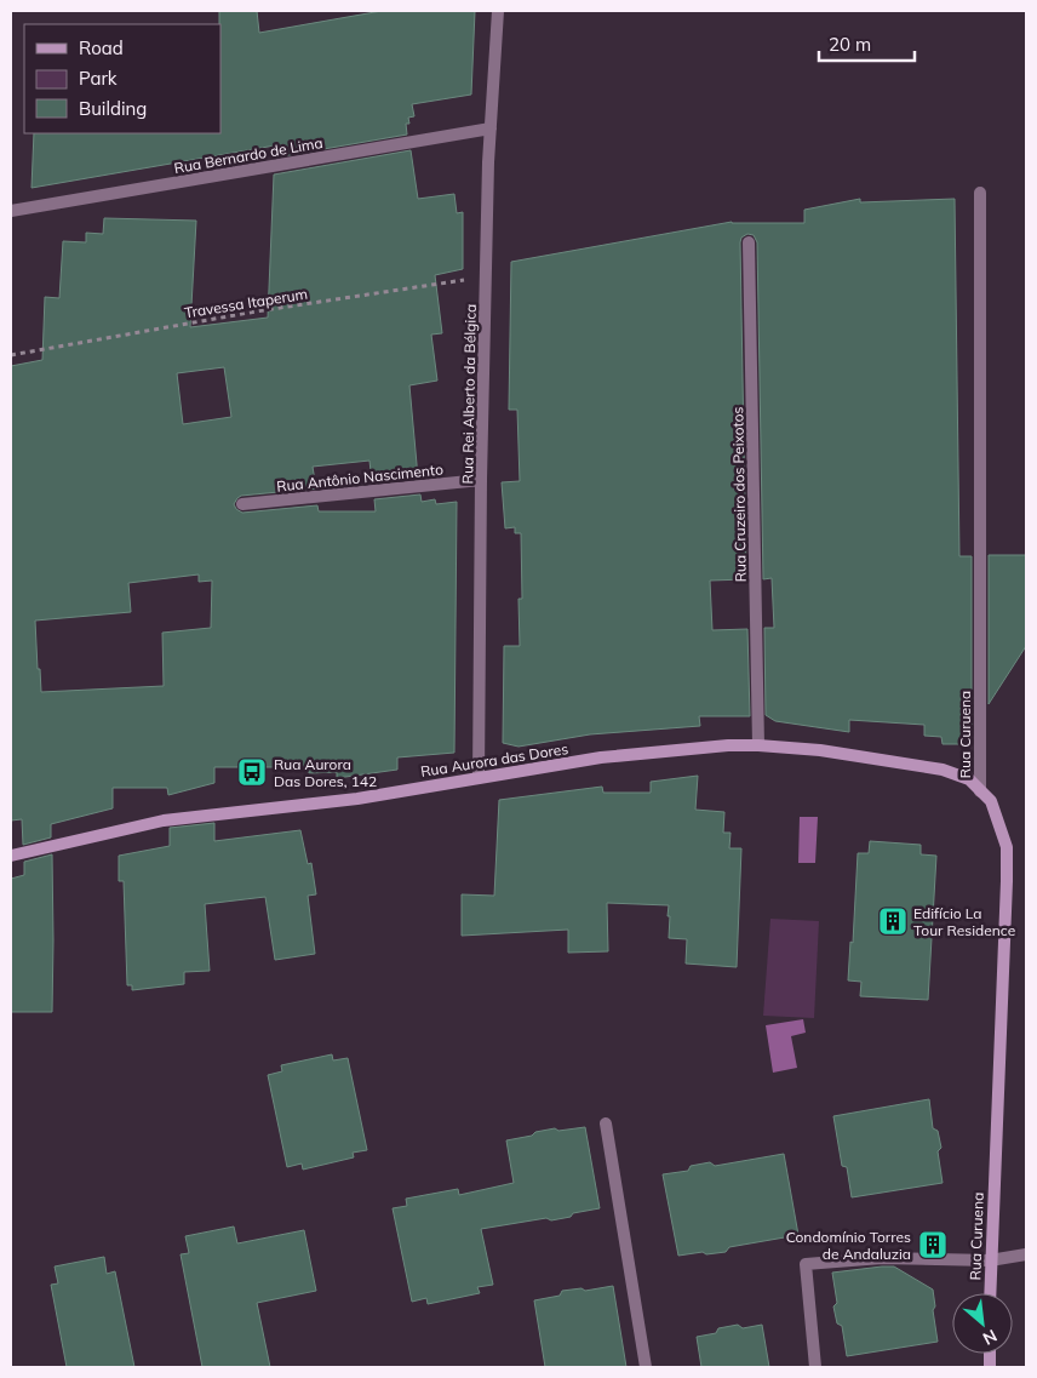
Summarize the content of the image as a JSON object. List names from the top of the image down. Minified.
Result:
{"streets":{"main road":["Rua Curuena","Rua Aurora das Dores"],"street":["Rua Bernardo de Lima","Rua Rei Alberto da Bélgica","Rua Antônio Nascimento","Rua Cruzeiro dos Peixotos"],"path":["Travessa Itaperum"]},"crossings":[["Rua Bernardo de Lima","Rua Rei Alberto da Bélgica"],["Travessa Itaperum","Rua Rei Alberto da Bélgica"],["Rua Rei Alberto da Bélgica","Rua Antônio Nascimento"],["Rua Rei Alberto da Bélgica","Rua Aurora das Dores"],["Rua Cruzeiro dos Peixotos","Rua Aurora das Dores"],["Rua Curuena","Rua Aurora das Dores"]],"places":{"bus stop":["Rua Aurora Das Dores, 142"],"building":["Edifício La Tour Residence","Condomínio Torres de Andaluzia"]},"legend":["Road","Park","Building"],"scale_bar":"20 m","north":"bottom right"}
